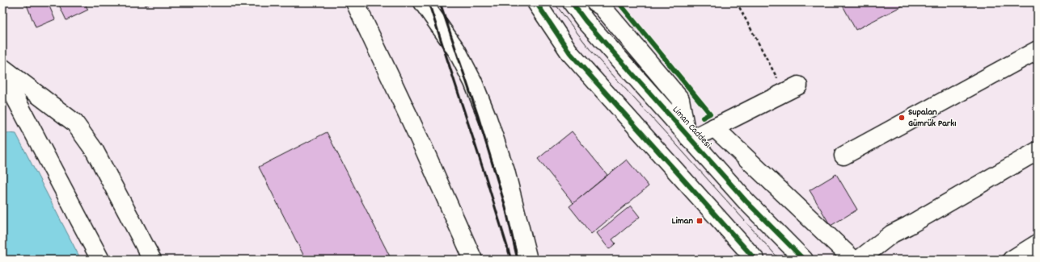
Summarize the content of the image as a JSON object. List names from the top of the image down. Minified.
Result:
{"streets":{"main road":["Liman Caddesi"]},"places":{"other":["Supalan Gümrük Parkı"],"transit":["Liman"]}}
